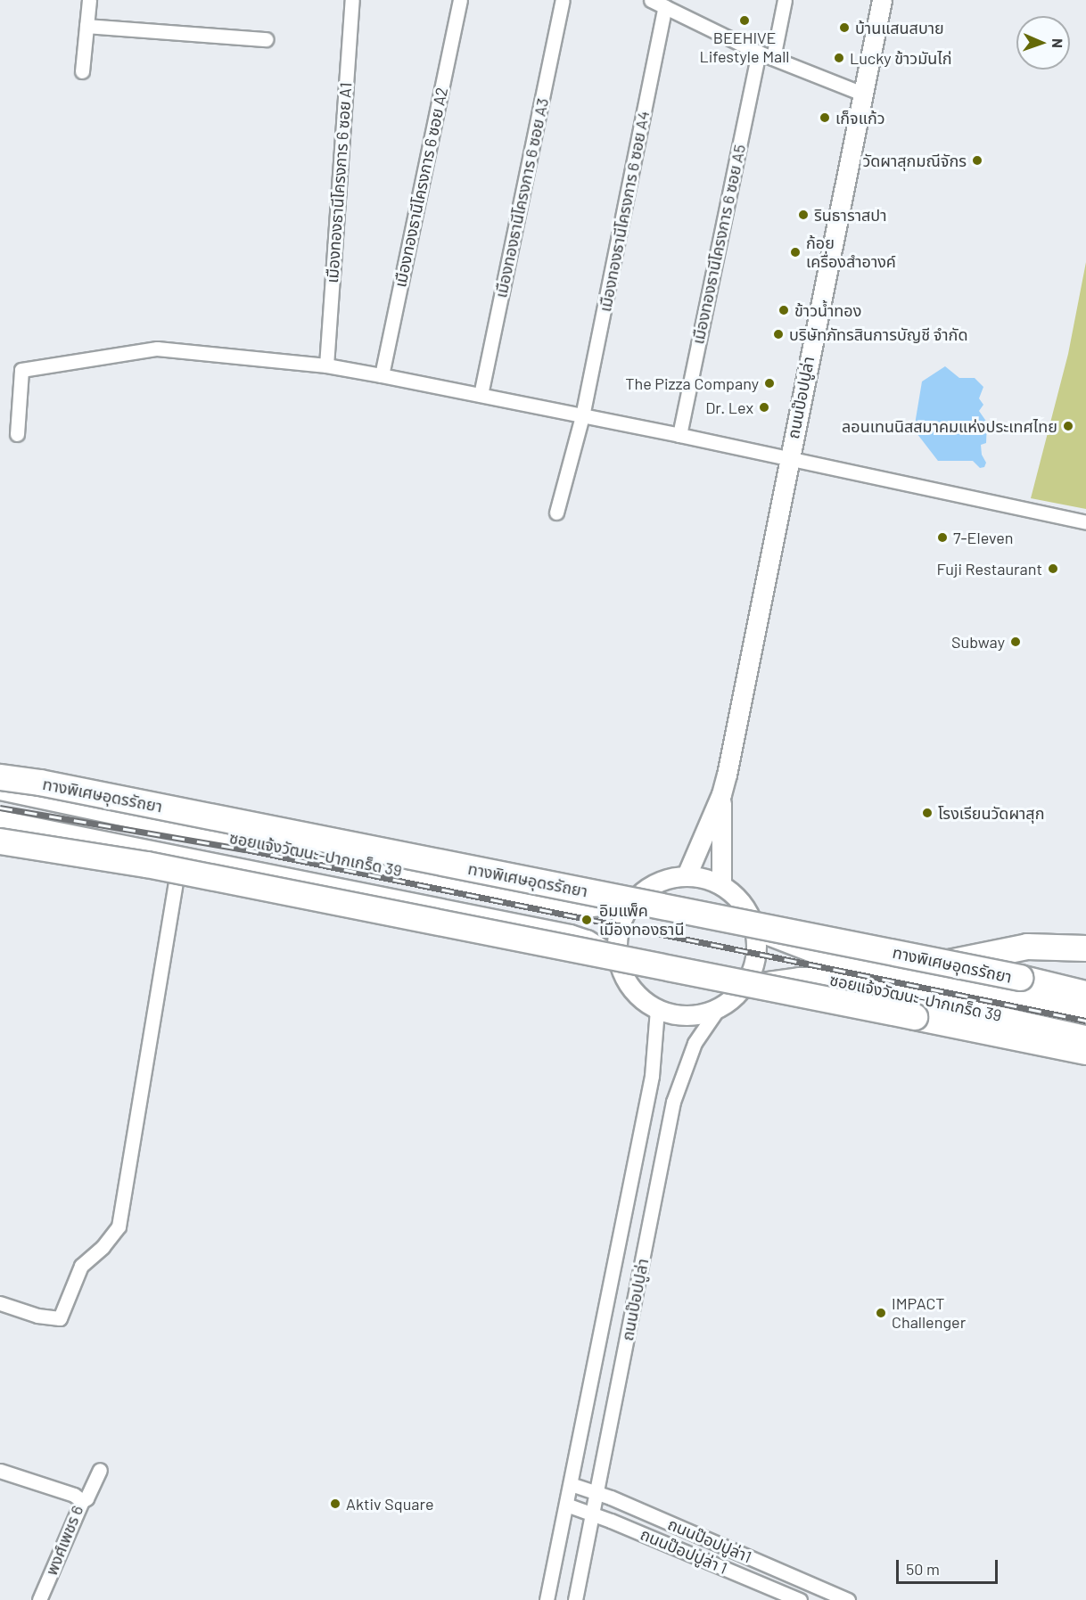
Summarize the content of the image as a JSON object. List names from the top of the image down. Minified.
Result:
{"streets":{"highway":["ทางพิเศษอุดรรัถยา"],"main road":["ถนนป๊อปปูล่า","ซอยแจ้งวัฒนะ-ปากเกร็ด 39"],"street":["เมืองทองธานีโครงการ 6 ซอย A1","เมืองทองธานีโครงการ 6 ซอย A2","เมืองทองธานีโครงการ 6 ซอย A3","เมืองทองธานีโครงการ 6 ซอย A4","เมืองทองธานีโครงการ 6 ซอย A5","พงศ์เพชร 6","ถนนป๊อปปูล่า1","ถนนป๊อปปูล่า 1"]},"crossings":[["ถนนป๊อปปูล่า","ซอยแจ้งวัฒนะ-ปากเกร็ด 39"],["ถนนป๊อปปูล่า","ถนนป๊อปปูล่า1"],["ถนนป๊อปปูล่า","ถนนป๊อปปูล่า 1"]],"places":["BEEHIVE Lifestyle Mall","บ้านแสนสบาย","Lucky ข้าวมันไก่","เก็จแก้ว","วัดผาสุกมณีจักร","รินธาราสปา","ก้อย เครื่องสำอางค์","ข้าวน้ำทอง","บริษัทภัทรสินการบัญชี จำกัด","The Pizza Company","Dr. Lex","ลอนเทนนิสสมาคมแห่งประเทศไทย","7-Eleven","Fuji Restaurant","Subway","โรงเรียนวัดผาสุก","อิมแพ็ค เมืองทองธานี","IMPACT Challenger","Aktiv Square"],"scale_bar":"50 m","north":"right"}
